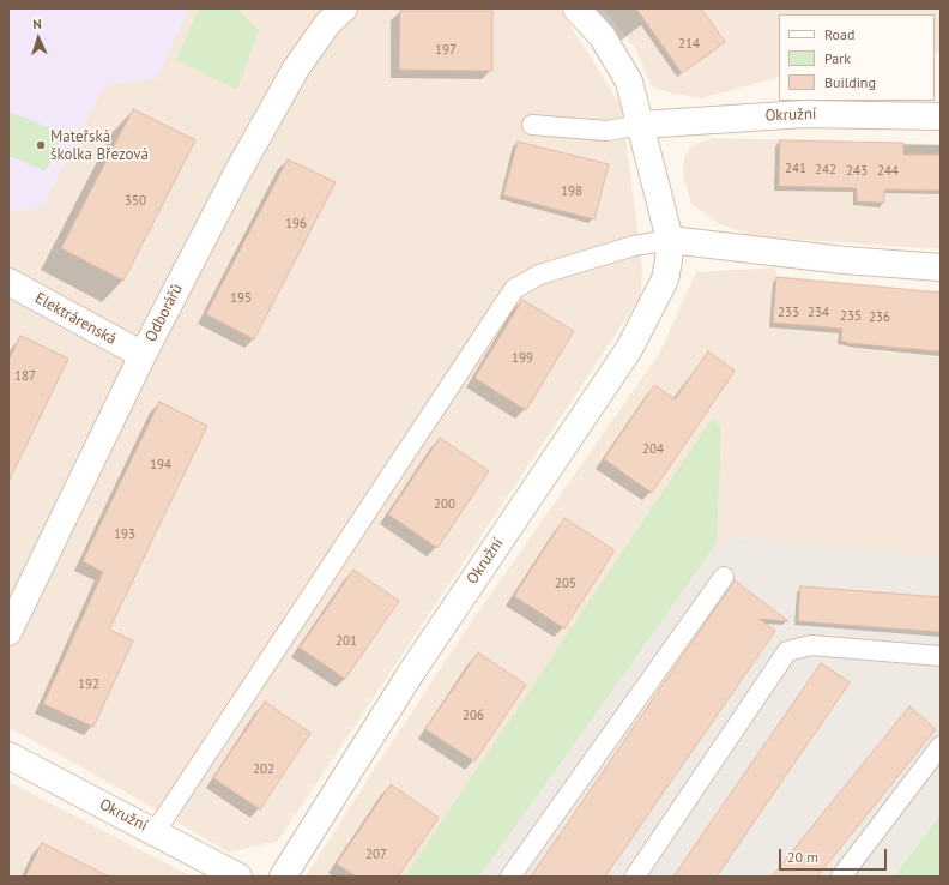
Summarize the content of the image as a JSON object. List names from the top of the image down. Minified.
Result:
{"streets":{"street":["Okružní","Odborářů","Elektrárenská"]},"crossings":[["Odborářů","Elektrárenská"]],"places":["Mateřská školka Březová"],"house_numbers":["214","197","241","242","243","244","198","350","196","195","233","234","235","236","199","187","204","194","200","193","205","201","192","206","202","207"],"legend":["Road","Park","Building"],"scale_bar":"20 m","north":"top"}
